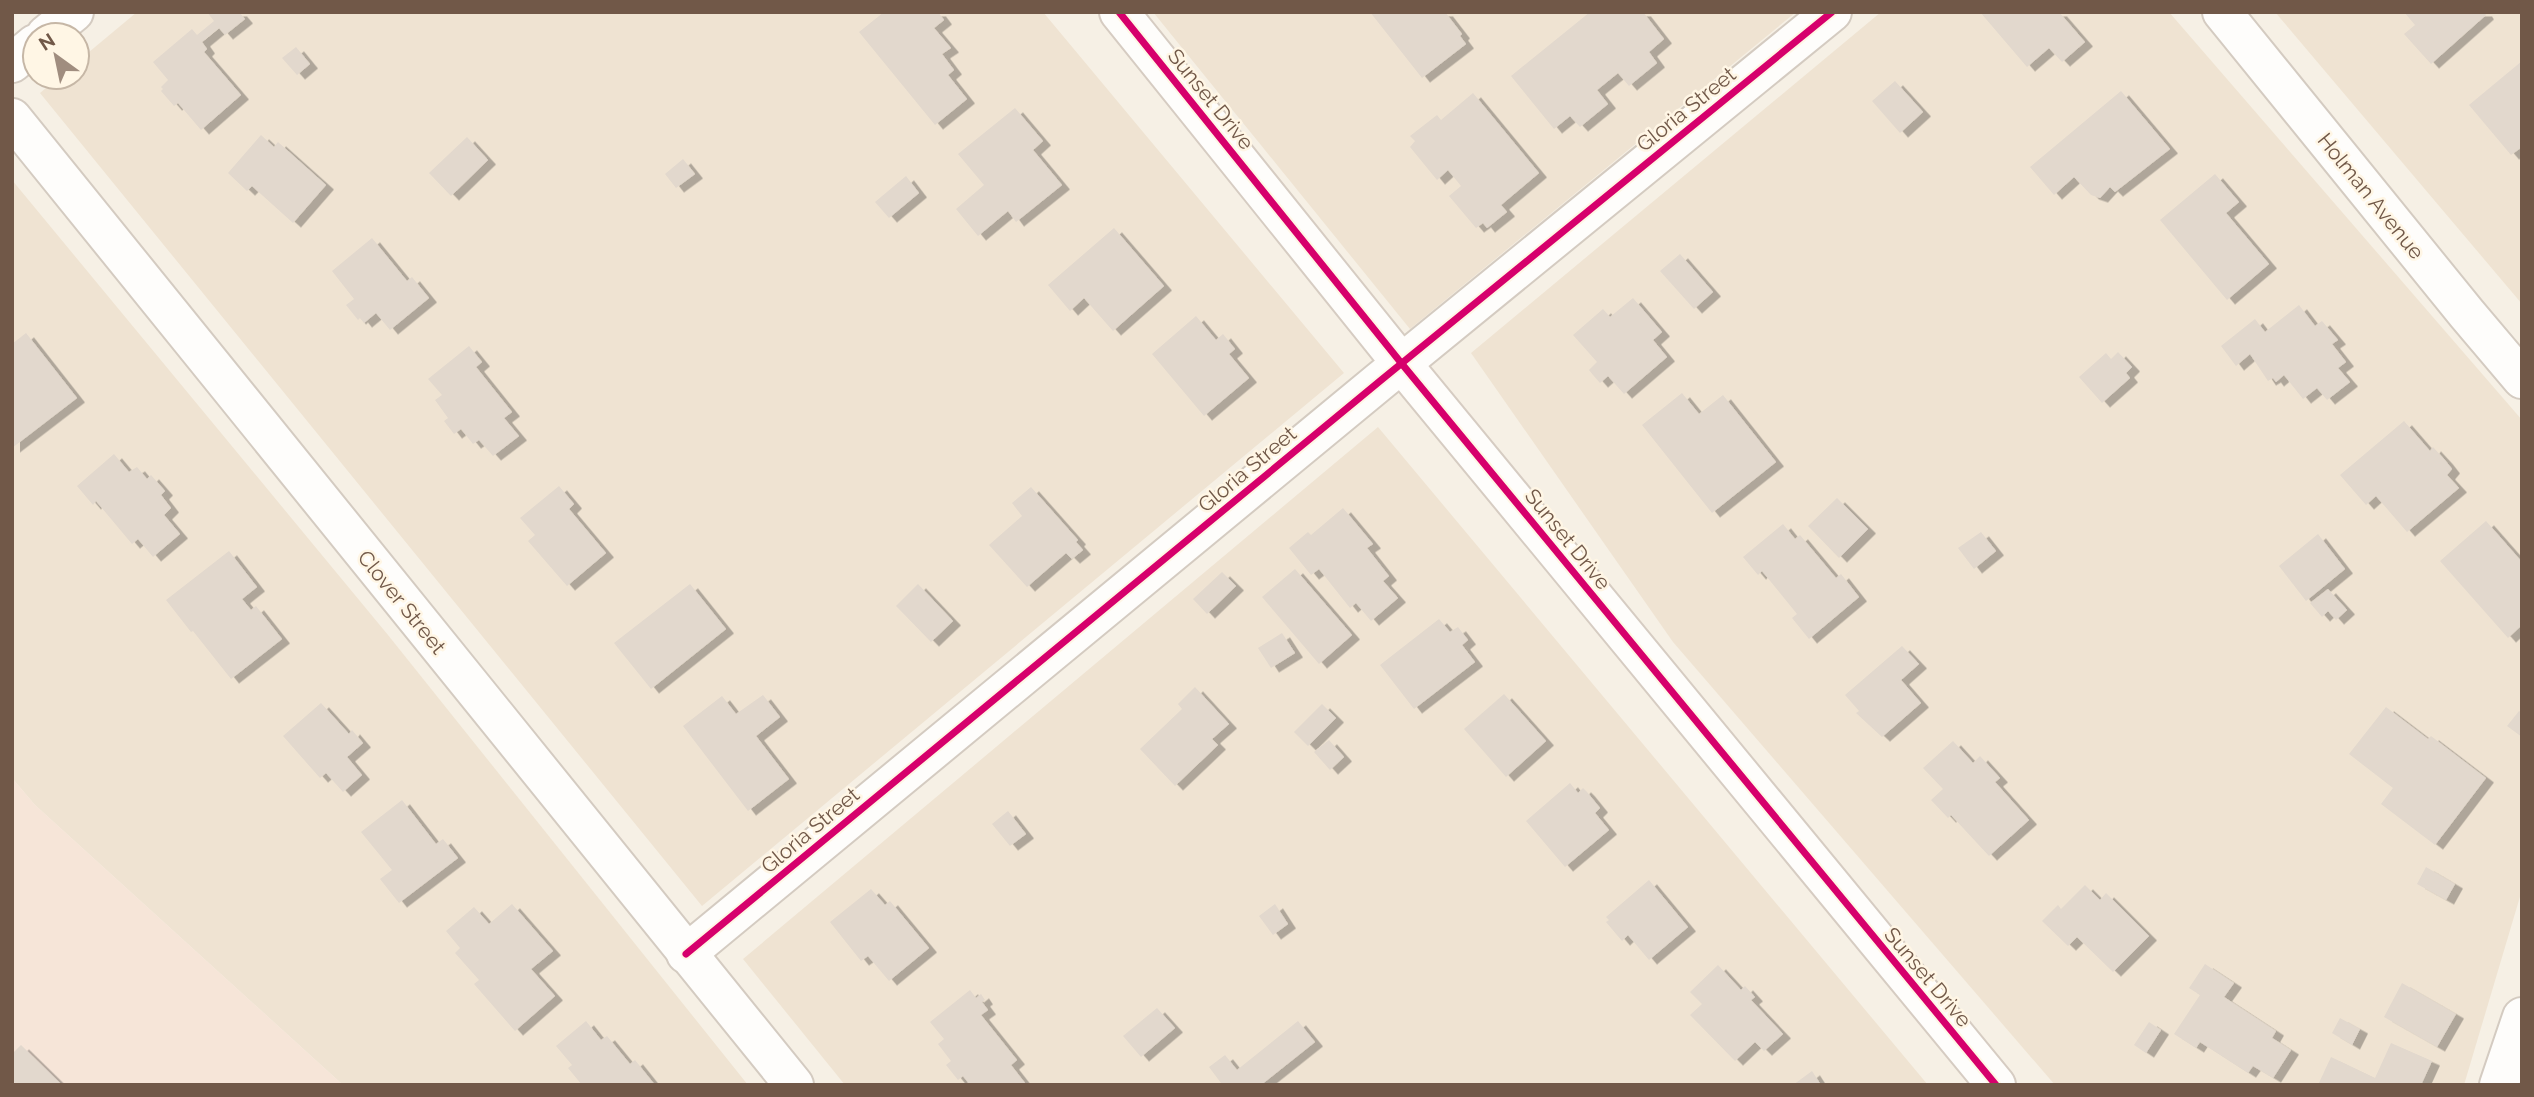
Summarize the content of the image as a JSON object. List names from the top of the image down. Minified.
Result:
{"streets":{"street":["Sunset Drive","Gloria Street","Holman Avenue","Clover Street"]},"crossings":[["Sunset Drive","Gloria Street"],["Gloria Street","Clover Street"]],"north":"top left"}
